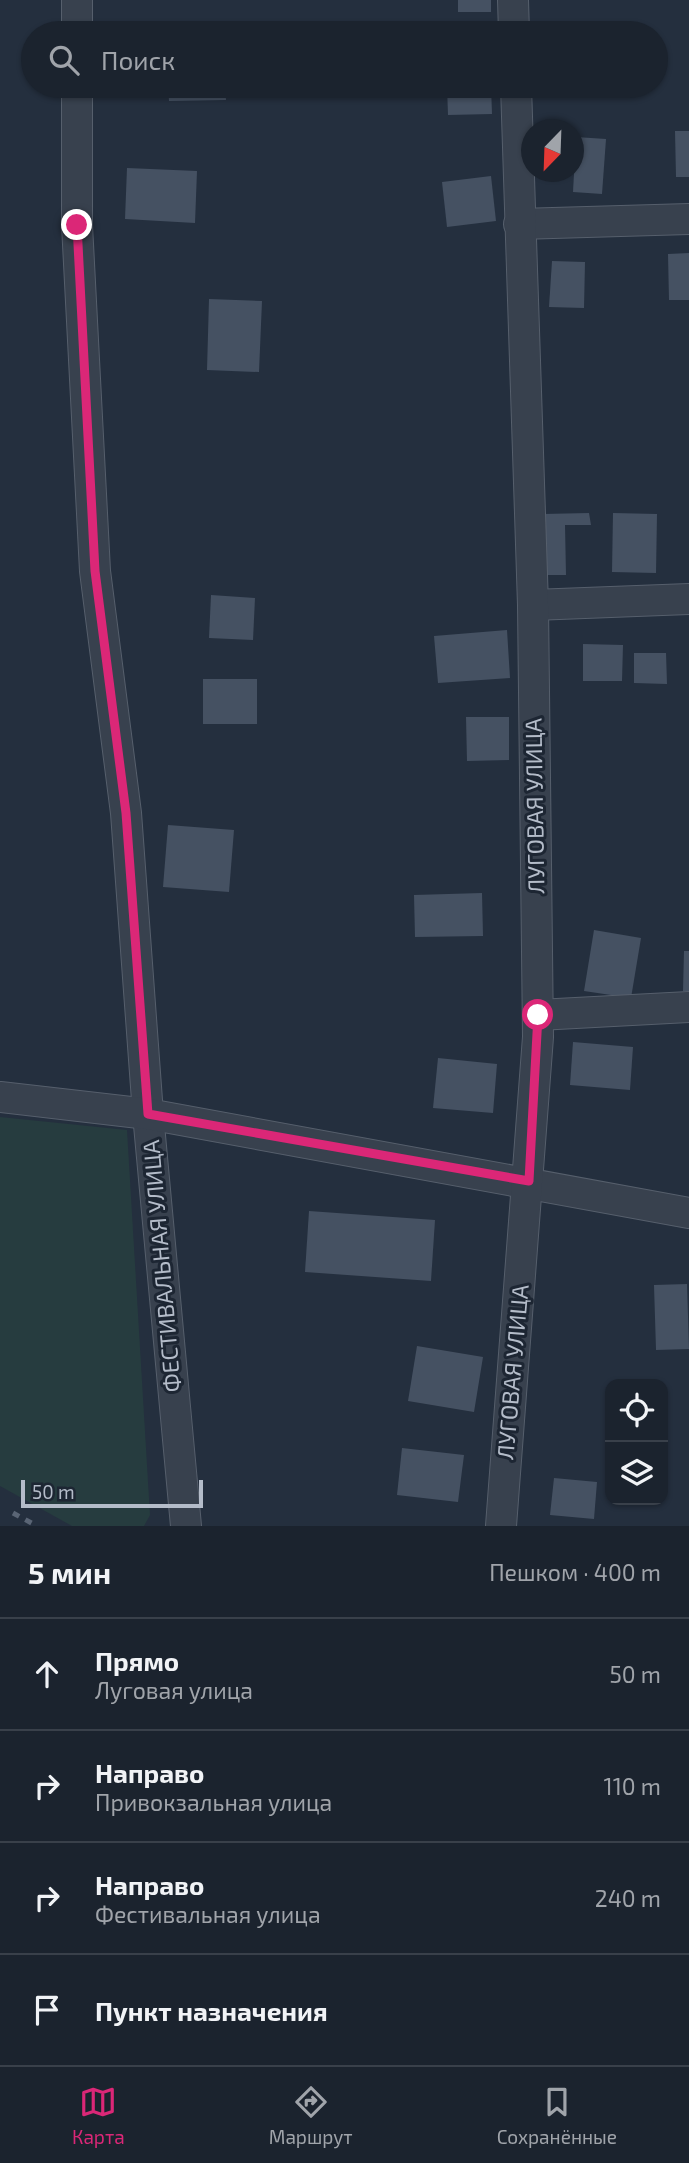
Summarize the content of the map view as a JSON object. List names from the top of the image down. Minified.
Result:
{"streets":{"street":["ЛУГОВАЯ УЛИЦА","ФЕСТИВАЛЬНАЯ УЛИЦА"]},"scale_bar":"50 m","north":"bottom left","page":{"search":"Поиск","scale":"50 m","heading":["5 мин","Пешком · 400 m"],"list":[["Прямо","Луговая улица","50 m"],["Направо","Привокзальная улица","110 m"],["Направо","Фестивальная улица","240 m"],"Пункт назначения"],"nav":["Карта","Маршрут","Сохранённые"]}}
